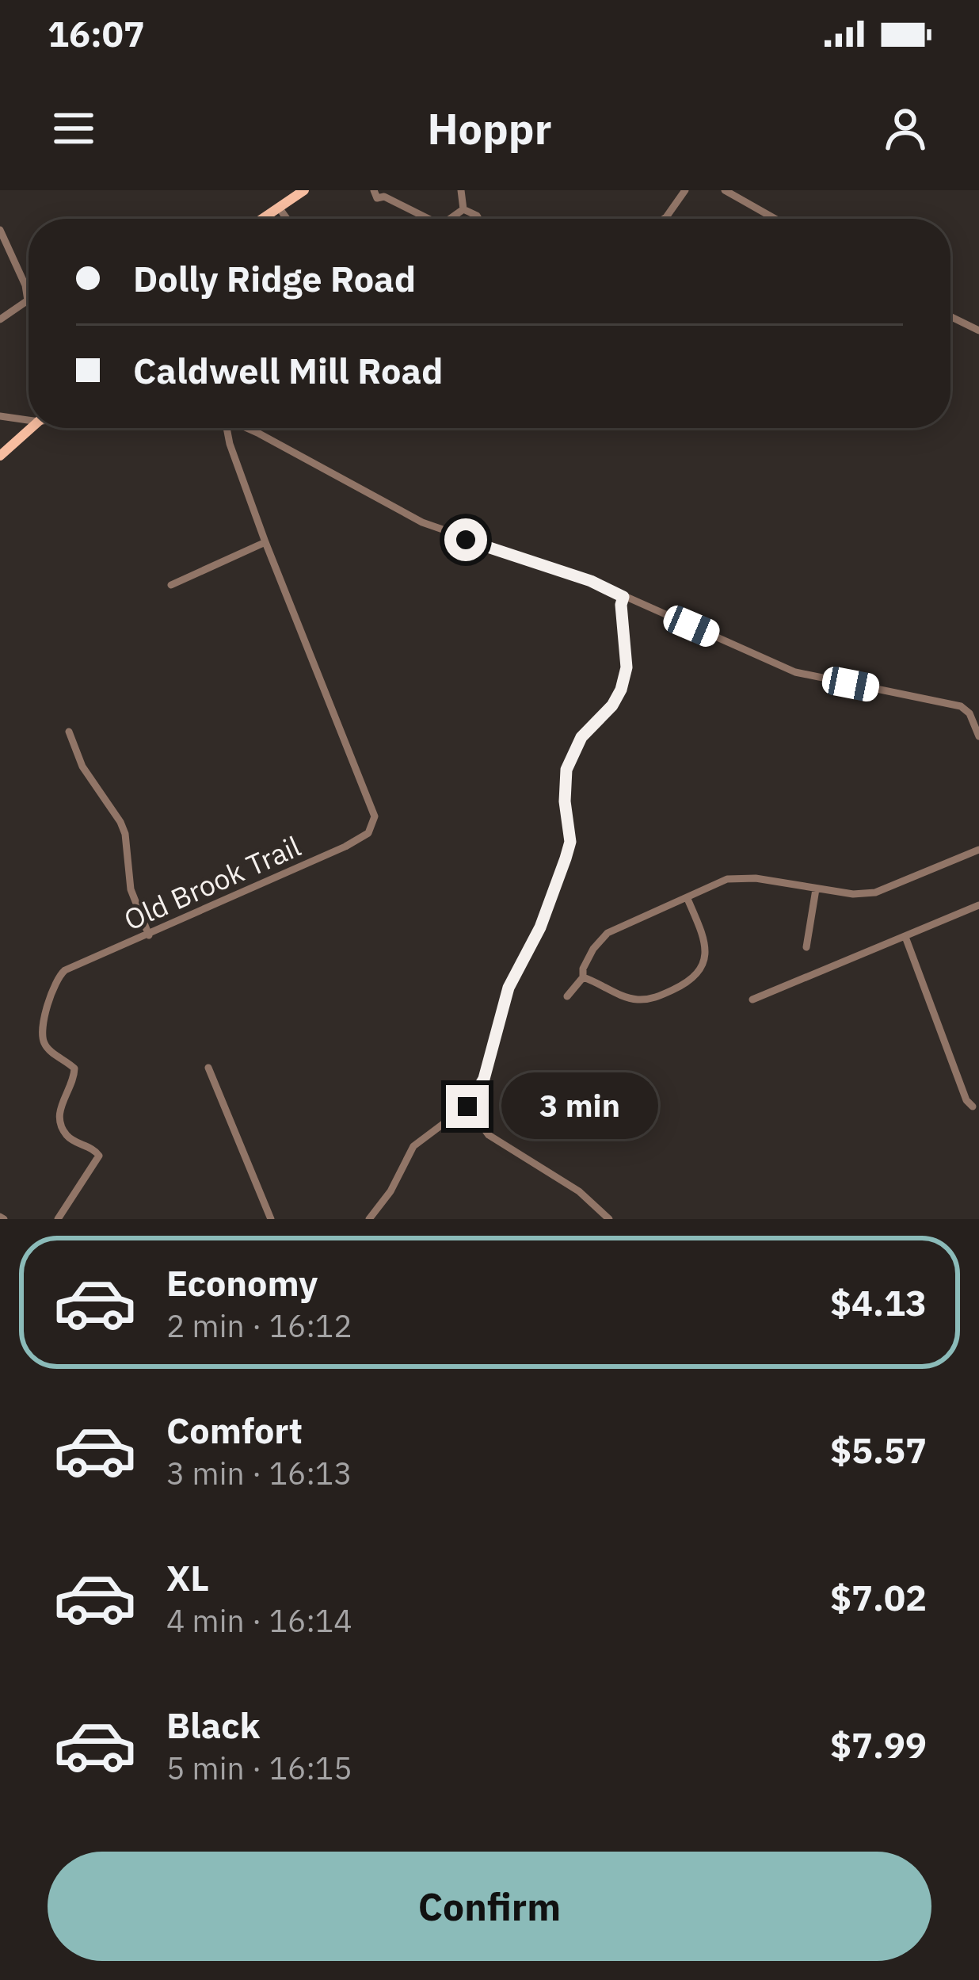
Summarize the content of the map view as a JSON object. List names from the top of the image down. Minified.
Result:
{"streets":{"street":["Old Brook Trail"]},"page":{"status":"16:07","header":"Hoppr","banner":["Dolly Ridge Road","Caldwell Mill Road"],"bubble":"3 min","list":[{"name":"Economy","note":"2 min · 16:12","value":"$4.13"},{"name":"Comfort","note":"3 min · 16:13","value":"$5.57"},{"name":"XL","note":"4 min · 16:14","value":"$7.02"},{"name":"Black","note":"5 min · 16:15","value":"$7.99"}],"buttons":"Confirm"}}
